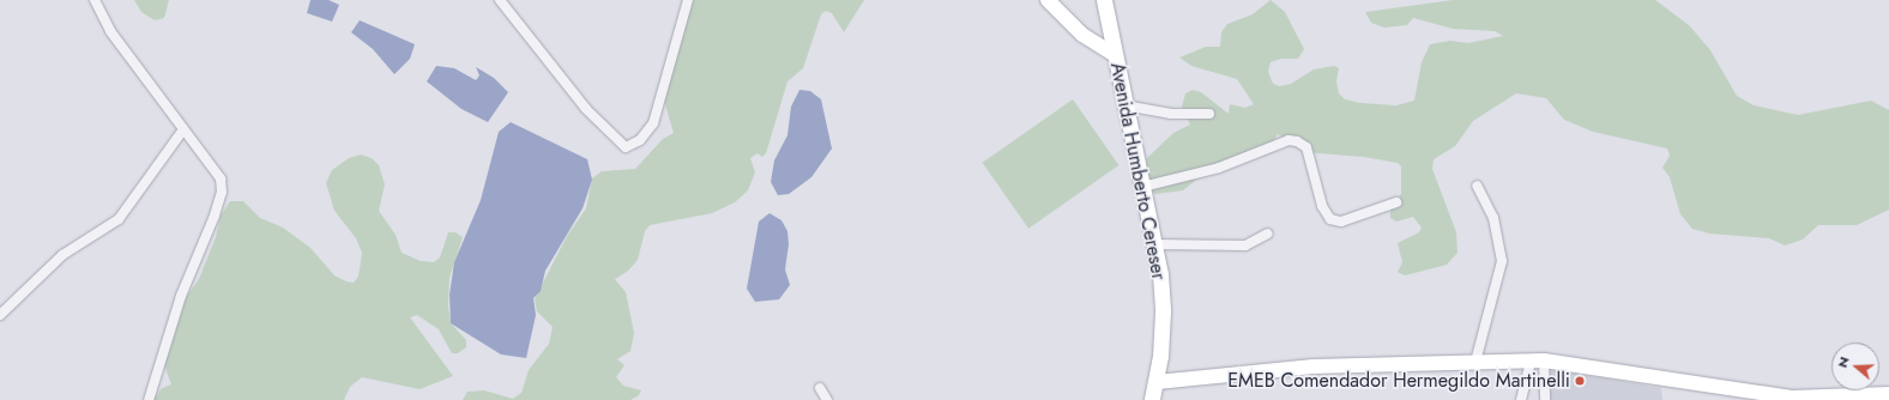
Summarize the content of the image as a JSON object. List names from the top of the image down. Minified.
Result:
{"streets":{"main road":["Avenida Humberto Cereser"]},"places":["EMEB Comendador Hermegildo Martinelli"],"north":"left"}
